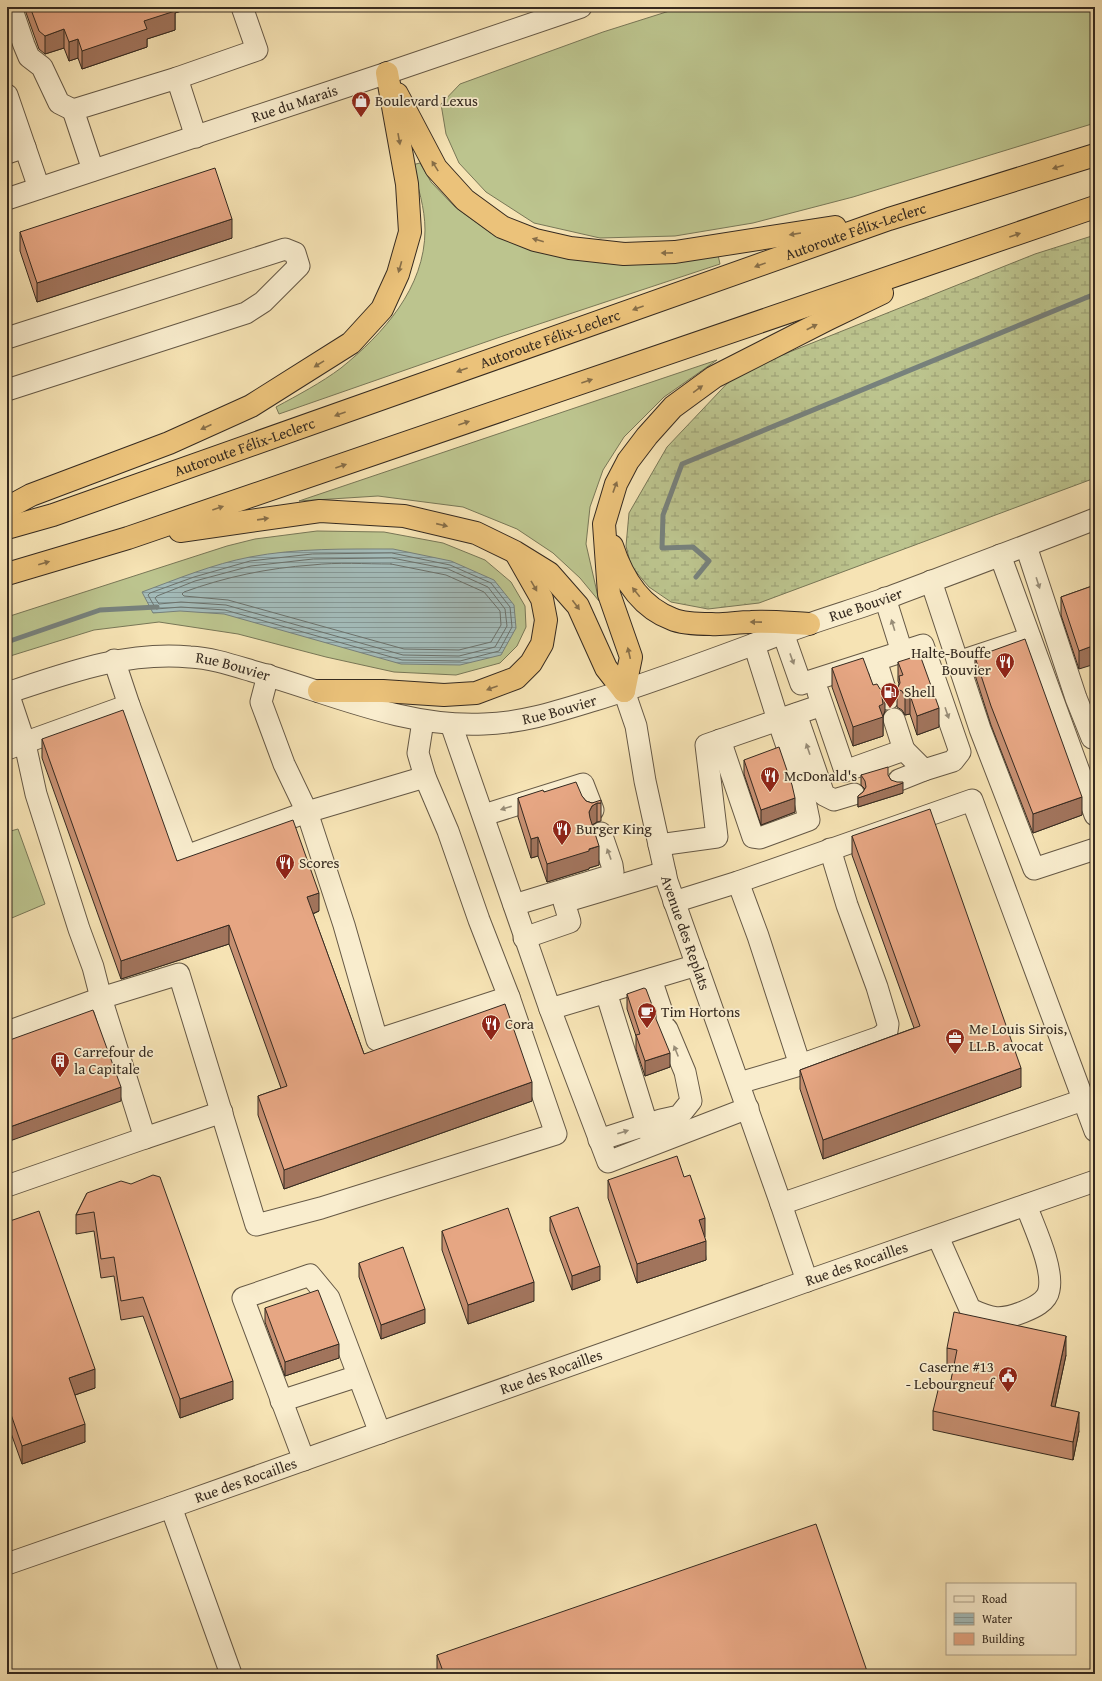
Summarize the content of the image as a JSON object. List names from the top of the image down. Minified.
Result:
{"streets":{"highway":["Autoroute Félix-Leclerc"],"street":["Rue du Marais","Rue Bouvier","Avenue des Replats","Rue des Rocailles"]},"crossings":[["Rue Bouvier","Avenue des Replats"],["Avenue des Replats","Rue des Rocailles"]],"places":{"shop":["Boulevard Lexus"],"restaurant":["Halte-Bouffe Bouvier","McDonald's","Burger King","Scores","Cora"],"fuel station":["Shell"],"cafe":["Tim Hortons"],"office":["Me Louis Sirois, LL.B. avocat"],"building":["Carrefour de la Capitale"],"public building":["Caserne #13 - Lebourgneuf"]},"legend":["Road","Water","Building"]}
